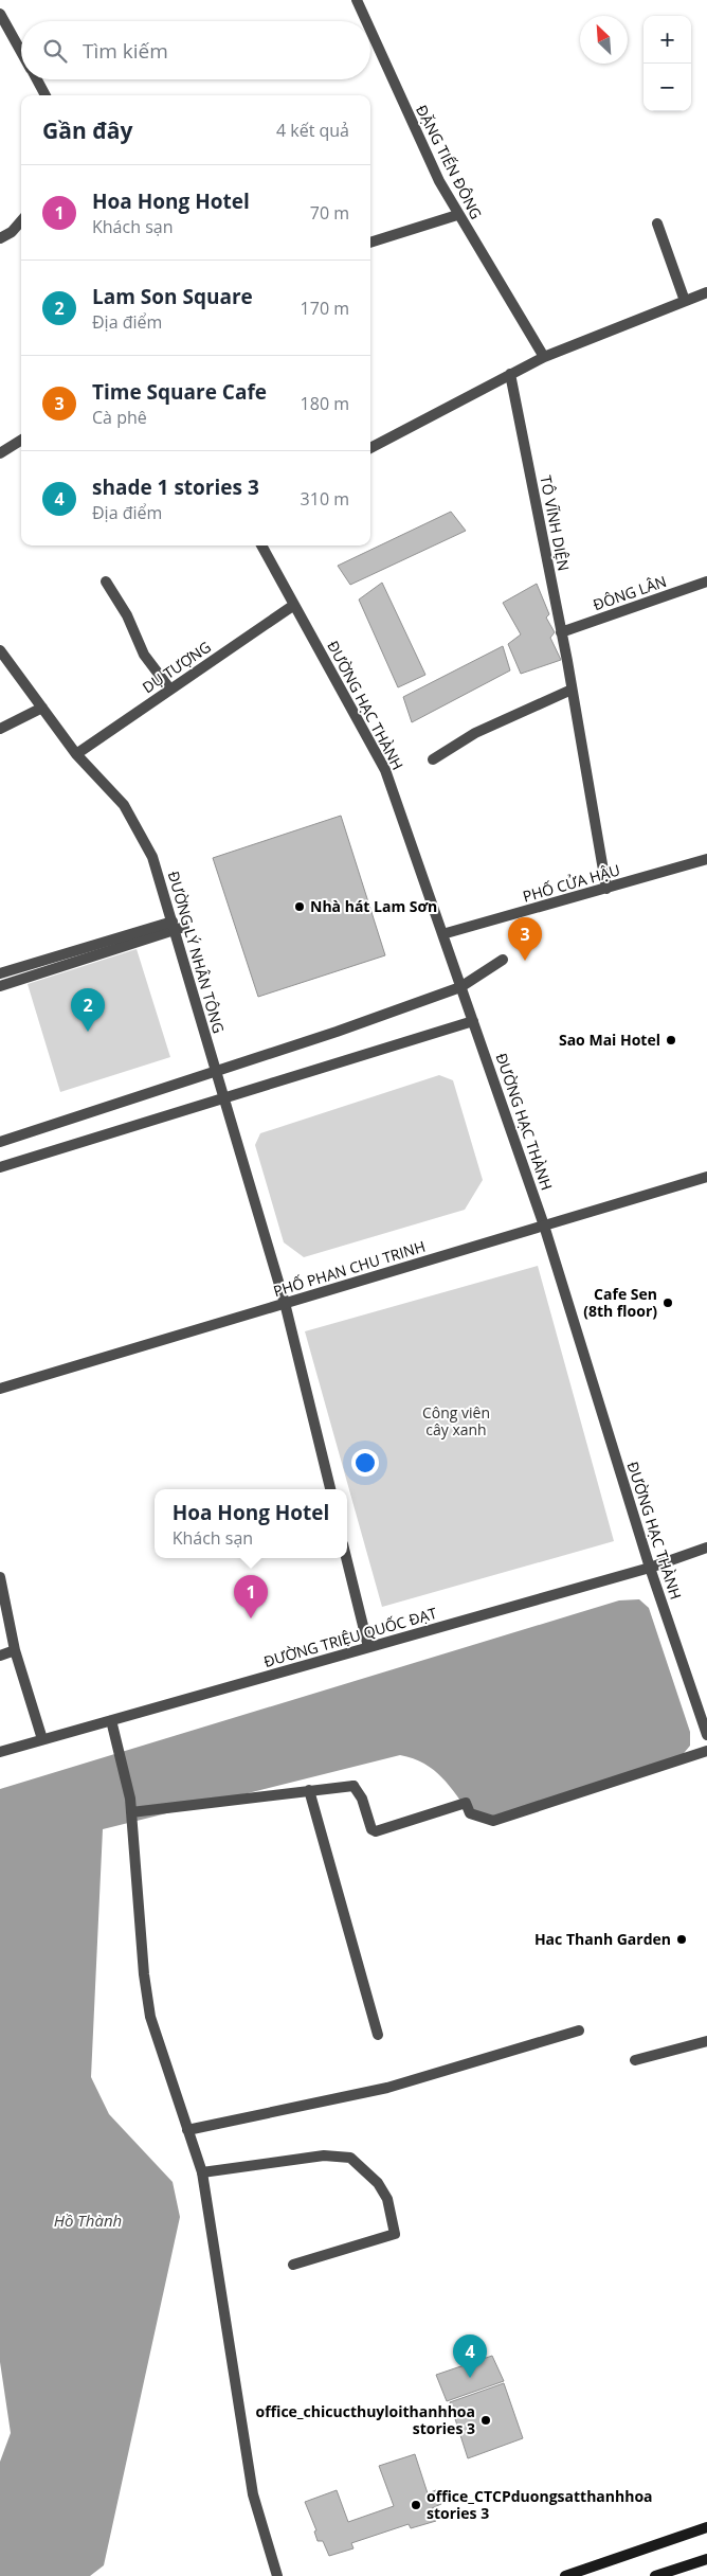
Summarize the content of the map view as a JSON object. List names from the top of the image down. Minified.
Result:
{"streets":{"street":["ĐẶNG TIẾN ĐÔNG","TÔ VĨNH DIỆN","ĐÔNG LÂN","DỤ TƯỢNG","ĐƯỜNG HẠC THÀNH","PHỐ CỬA HẬU","ĐƯỜNG LÝ NHÂN TÔNG","PHỐ PHAN CHU TRINH","ĐƯỜNG TRIỆU QUỐC ĐẠT"]},"crossings":[["TÔ VĨNH DIỆN","ĐÔNG LÂN"],["TÔ VĨNH DIỆN","PHỐ CỬA HẬU"],["DỤ TƯỢNG","ĐƯỜNG HẠC THÀNH"],["DỤ TƯỢNG","ĐƯỜNG LÝ NHÂN TÔNG"],["ĐƯỜNG HẠC THÀNH","PHỐ CỬA HẬU"],["ĐƯỜNG HẠC THÀNH","PHỐ PHAN CHU TRINH"],["ĐƯỜNG HẠC THÀNH","ĐƯỜNG TRIỆU QUỐC ĐẠT"],["ĐƯỜNG LÝ NHÂN TÔNG","PHỐ PHAN CHU TRINH"]],"water":["Hồ Thành"],"parks":["Công viên cây xanh"],"places":["Nhà hát Lam Sơn","Sao Mai Hotel","Cafe Sen (8th floor)","Hac Thanh Garden","office_chicucthuyloithanhhoa stories 3","office_CTCPduongsatthanhhoa stories 3"],"north":"top left","page":{"map_buttons":["+","−"],"search":"Tìm kiếm","heading":["Gần đây","4 kết quả"],"list":[{"mark":"1","name":"Hoa Hong Hotel","note":"Khách sạn","value":"70 m"},{"mark":"2","name":"Lam Son Square","note":"Địa điểm","value":"170 m"},{"mark":"3","name":"Time Square Cafe","note":"Cà phê","value":"180 m"},{"mark":"4","name":"shade 1 stories 3","note":"Địa điểm","value":"310 m"}],"pins":["3","2","1","4"],"popup":["Hoa Hong Hotel","Khách sạn"]}}
